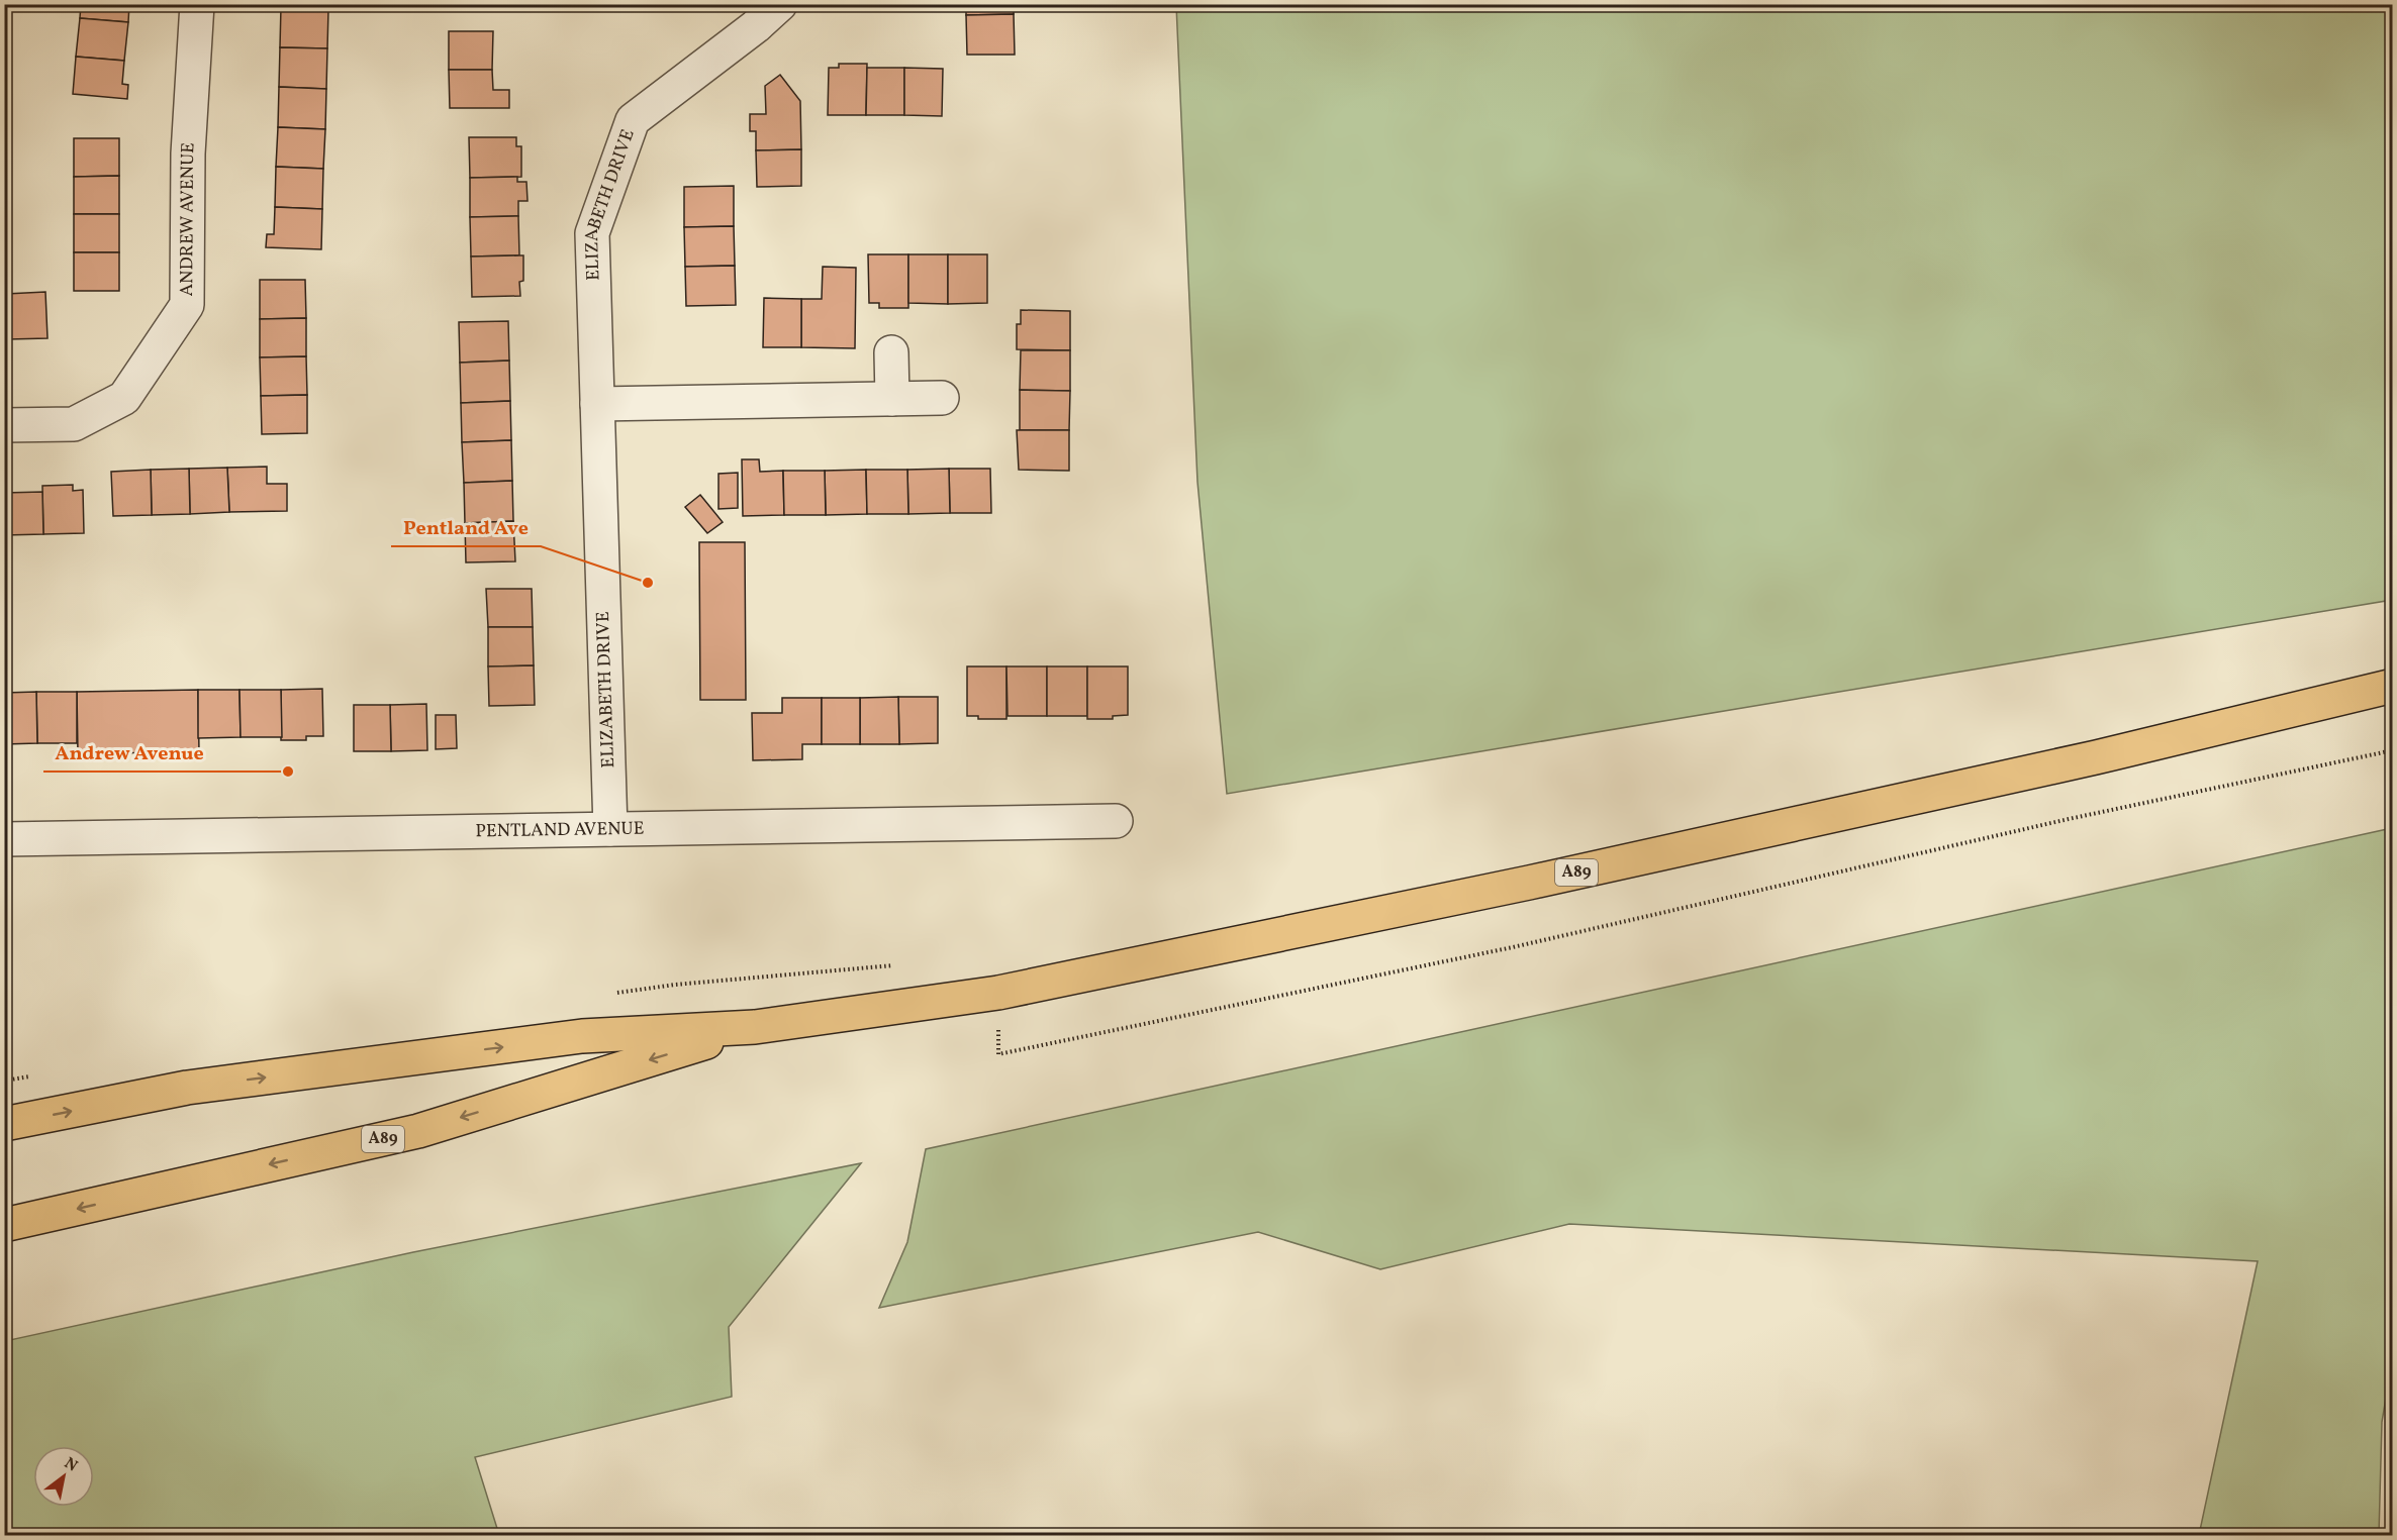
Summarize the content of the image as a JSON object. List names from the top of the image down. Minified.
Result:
{"streets":{"main road":["A89"],"street":["ELIZABETH DRIVE","ANDREW AVENUE","PENTLAND AVENUE"]},"crossings":[["ELIZABETH DRIVE","PENTLAND AVENUE"]],"places":["Pentland Ave","Andrew Avenue"],"north":"top right"}
